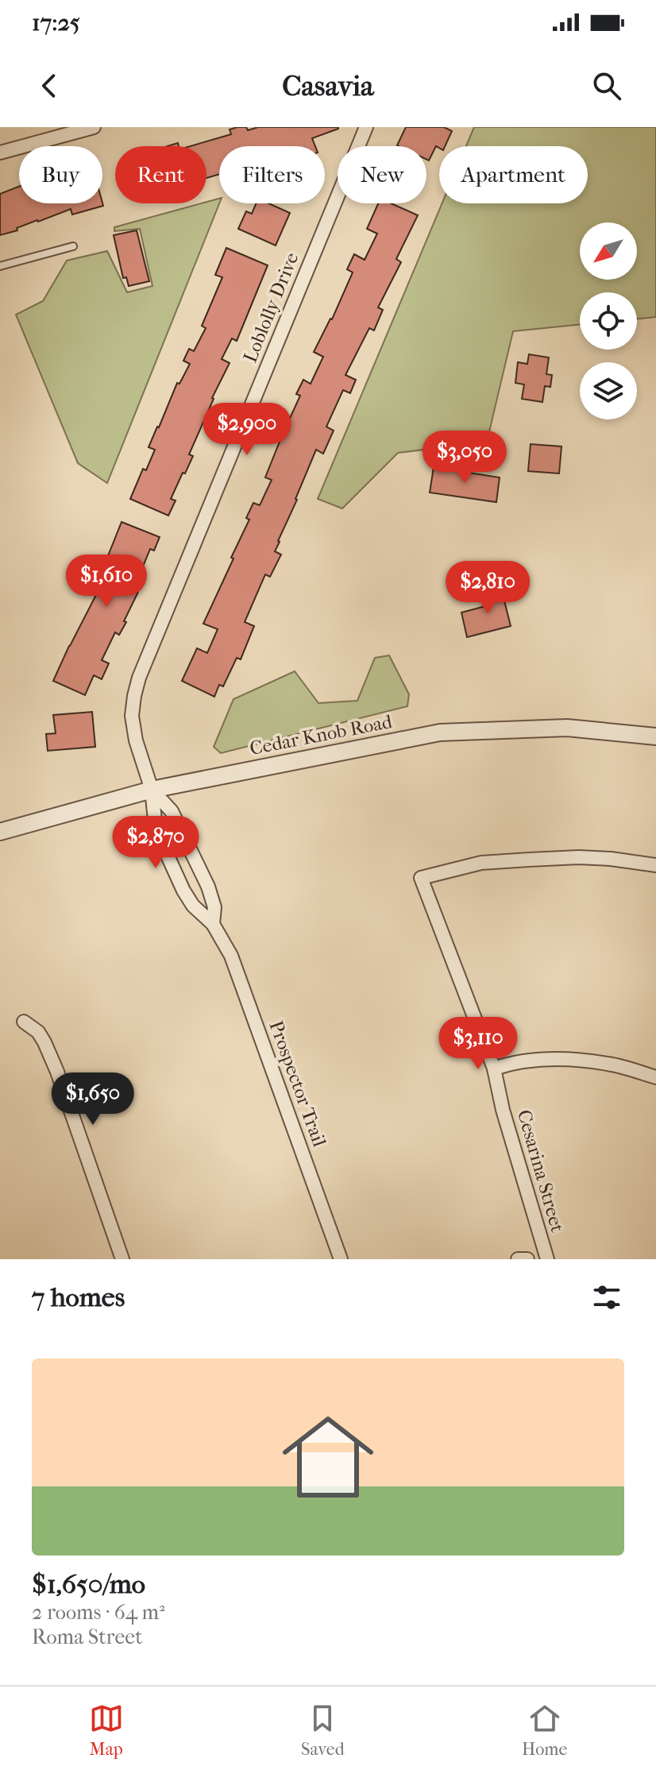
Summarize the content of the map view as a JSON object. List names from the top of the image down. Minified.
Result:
{"streets":{"street":["Loblolly Drive","Cedar Knob Road","Prospector Trail","Cesarina Street"]},"crossings":[["Loblolly Drive","Cedar Knob Road"],["Loblolly Drive","Prospector Trail"],["Cedar Knob Road","Prospector Trail"]],"north":"bottom left","page":{"status":"17:25","header":"Casavia","chip":["Buy","Rent","Filters","New","Apartment"],"price":["$2,900","$3,050","$1,610","$2,810","$2,870","$3,110","$1,650"],"heading":"7 homes","list":[{"name":"$1,650/mo","note":"2 rooms · 64 m² · Roma Street"}],"tabs":["Map","Saved","Home"]}}
